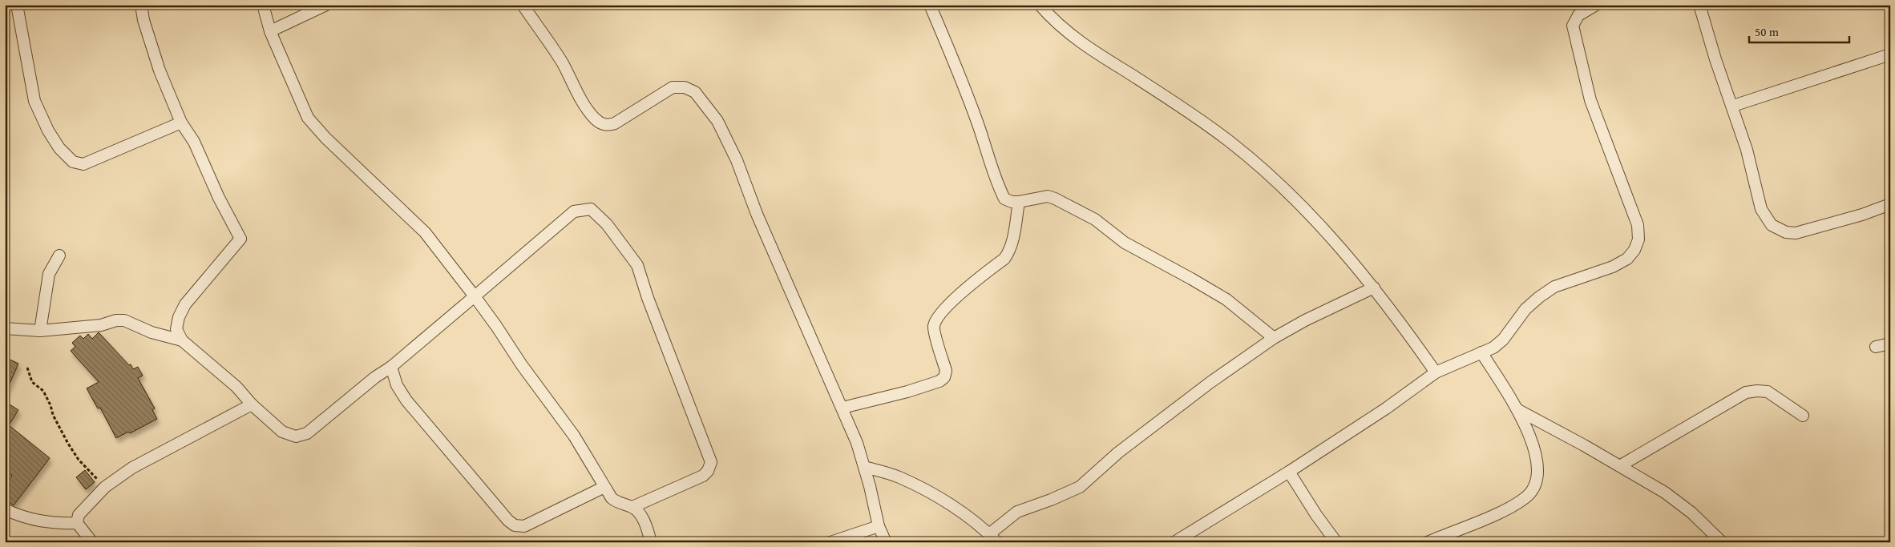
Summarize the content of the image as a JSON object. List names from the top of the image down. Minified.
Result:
{"scale_bar":"50 m"}
